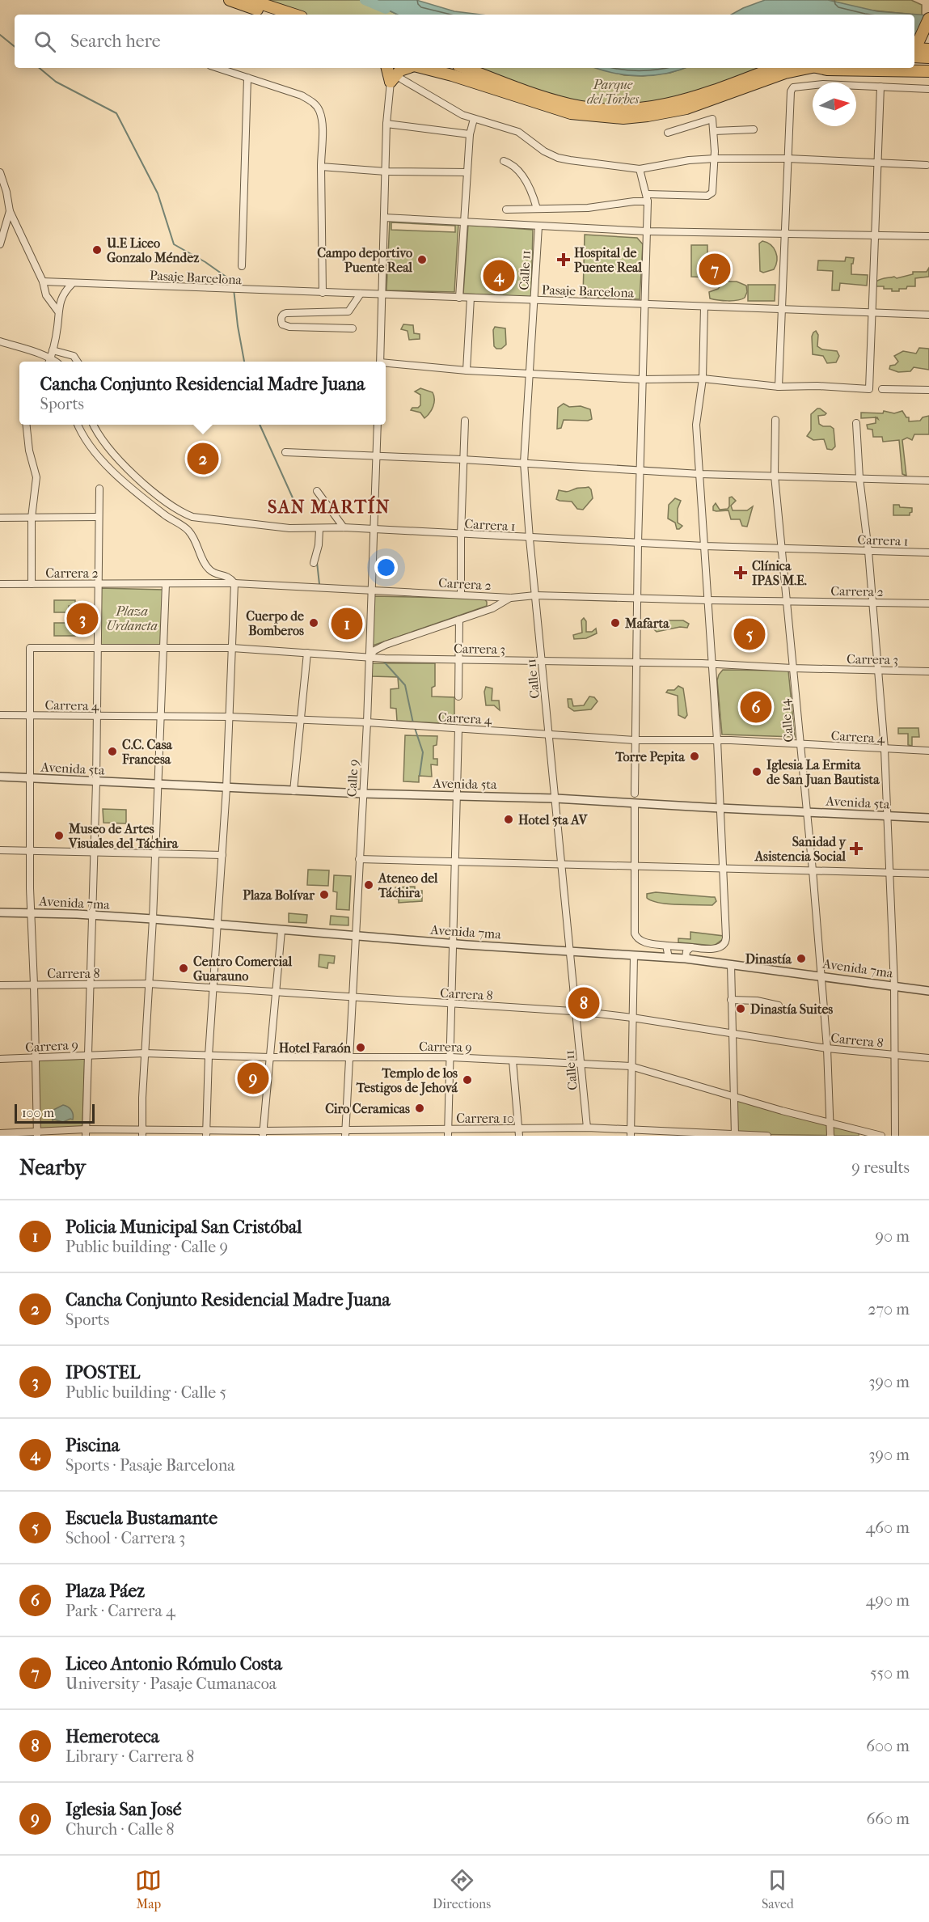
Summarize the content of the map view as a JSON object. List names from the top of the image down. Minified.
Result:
{"streets":{"street":["Calle 11","Pasaje Barcelona","Carrera 1","Carrera 2","Carrera 3","Carrera 4","Calle 14","Avenida 5ta","Calle 9","Avenida 7ma","Carrera 8","Carrera 9","Carrera 10"]},"crossings":[["Calle 11","Pasaje Barcelona"],["Calle 11","Carrera 1"],["Calle 11","Carrera 2"],["Calle 11","Carrera 3"],["Calle 11","Carrera 4"],["Calle 11","Avenida 5ta"],["Calle 11","Avenida 7ma"],["Calle 11","Carrera 8"],["Calle 11","Carrera 9"],["Calle 11","Carrera 10"],["Carrera 1","Calle 14"],["Carrera 1","Calle 9"],["Carrera 2","Calle 14"],["Carrera 2","Calle 9"],["Carrera 3","Carrera 4"],["Carrera 3","Calle 14"],["Carrera 3","Calle 9"],["Carrera 4","Calle 14"],["Carrera 4","Calle 9"],["Calle 14","Avenida 5ta"],["Calle 14","Avenida 7ma"],["Calle 14","Carrera 8"],["Calle 14","Carrera 9"],["Avenida 5ta","Calle 9"],["Calle 9","Avenida 7ma"],["Calle 9","Carrera 8"],["Calle 9","Carrera 9"],["Calle 9","Carrera 10"]],"districts":["SAN MARTÍN"],"parks":["Parque del Torbes","Plaza Urdaneta"],"places":{"other":["U.E Liceo Gonzalo Méndez","Campo deportivo Puente Real","Cuerpo de Bomberos","Mafarta","C.C. Casa Francesa","Torre Pepita","Iglesia La Ermita de San Juan Bautista","Hotel 5ta AV","Museo de Artes Visuales del Táchira","Ateneo del Táchira","Plaza Bolívar","Dinastía","Centro Comercial Guarauno","Dinastía Suites","Hotel Faraón","Templo de los Testigos de Jehová","Ciro Ceramicas"],"health":["Hospital de Puente Real","Clínica IPAS M.E.","Sanidad y Asistencia Social"]},"scale_bar":"100 m","north":"right","page":{"search":"Search here","pins":["7","4","2","3","1","5","6","8","9"],"popup":["Cancha Conjunto Residencial Madre Juana","Sports"],"scale":"100 m","heading":["Nearby","9 results"],"list":[{"mark":"1","name":"Policia Municipal San Cristóbal","note":"Public building · Calle 9","value":"90 m"},{"mark":"2","name":"Cancha Conjunto Residencial Madre Juana","note":"Sports","value":"270 m"},{"mark":"3","name":"IPOSTEL","note":"Public building · Calle 5","value":"390 m"},{"mark":"4","name":"Piscina","note":"Sports · Pasaje Barcelona","value":"390 m"},{"mark":"5","name":"Escuela Bustamante","note":"School · Carrera 3","value":"460 m"},{"mark":"6","name":"Plaza Páez","note":"Park · Carrera 4","value":"490 m"},{"mark":"7","name":"Liceo Antonio Rómulo Costa","note":"University · Pasaje Cumanacoa","value":"550 m"},{"mark":"8","name":"Hemeroteca","note":"Library · Carrera 8","value":"600 m"},{"mark":"9","name":"Iglesia San José","note":"Church · Calle 8","value":"660 m"}],"nav":["Map","Directions","Saved"]}}
